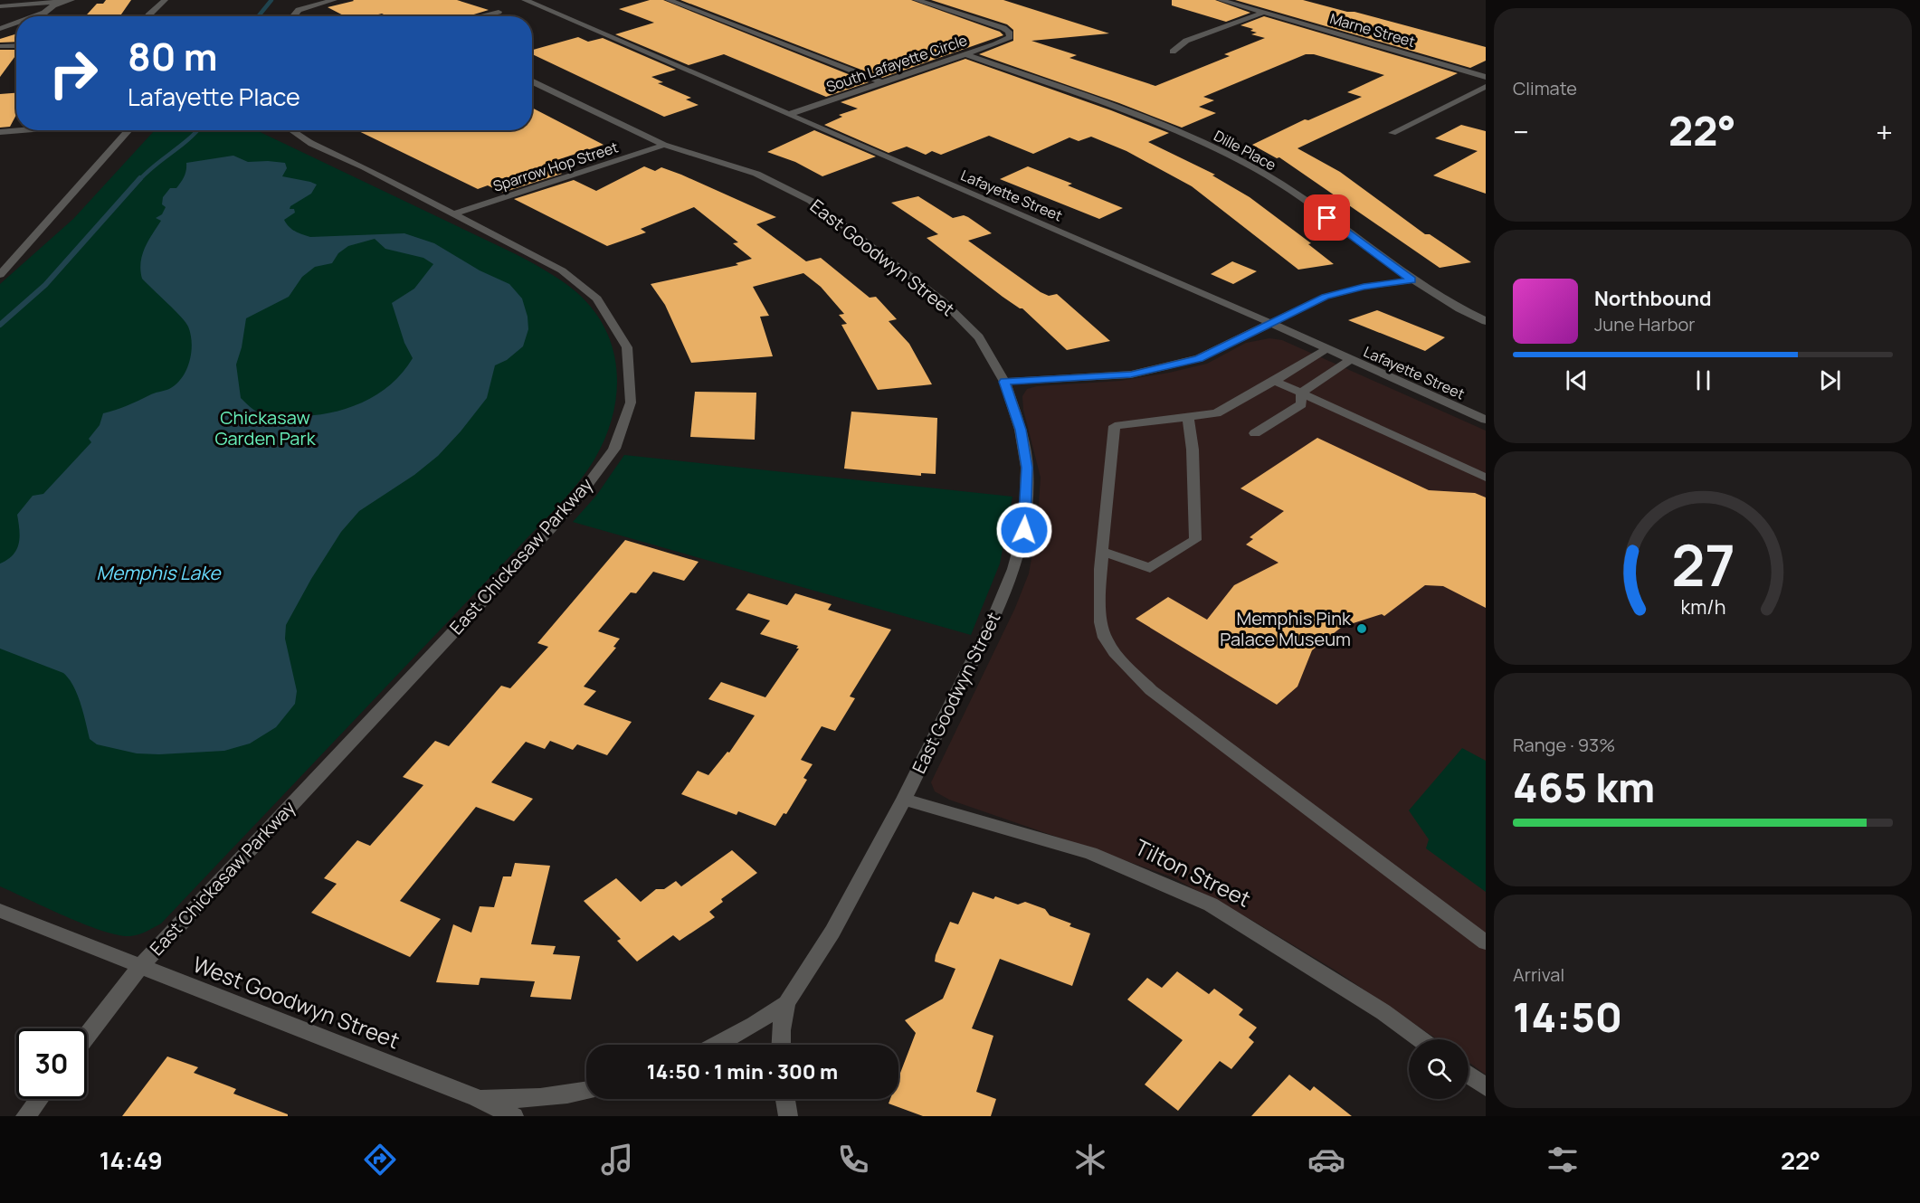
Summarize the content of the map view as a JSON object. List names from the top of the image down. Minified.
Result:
{"streets":{"street":["Marne Street","South Lafayette Circle","Dille Place","Sparrow Hop Street","Lafayette Street","East Goodwyn Street","East Chickasaw Parkway","Tilton Street","West Goodwyn Street"]},"crossings":[["South Lafayette Circle","Dille Place"],["South Lafayette Circle","Lafayette Street"],["Sparrow Hop Street","East Goodwyn Street"],["Sparrow Hop Street","East Chickasaw Parkway"],["East Goodwyn Street","Tilton Street"],["East Chickasaw Parkway","West Goodwyn Street"]],"water":["Memphis Lake"],"parks":["Chickasaw Garden Park"],"places":["Memphis Pink Palace Museum"],"page":{"tile":["Climate",["Range · 93%","465 km"],["Arrival","14:50"]],"turn":["80 m","Lafayette Place"],"heat":["−","22°","+"],"song":["Northbound","June Harbor"],"limit":"30","trip":"14:50 · 1 min · 300 m","tabs":["14:49","22°"],"gauge":["27","km/h"]}}
